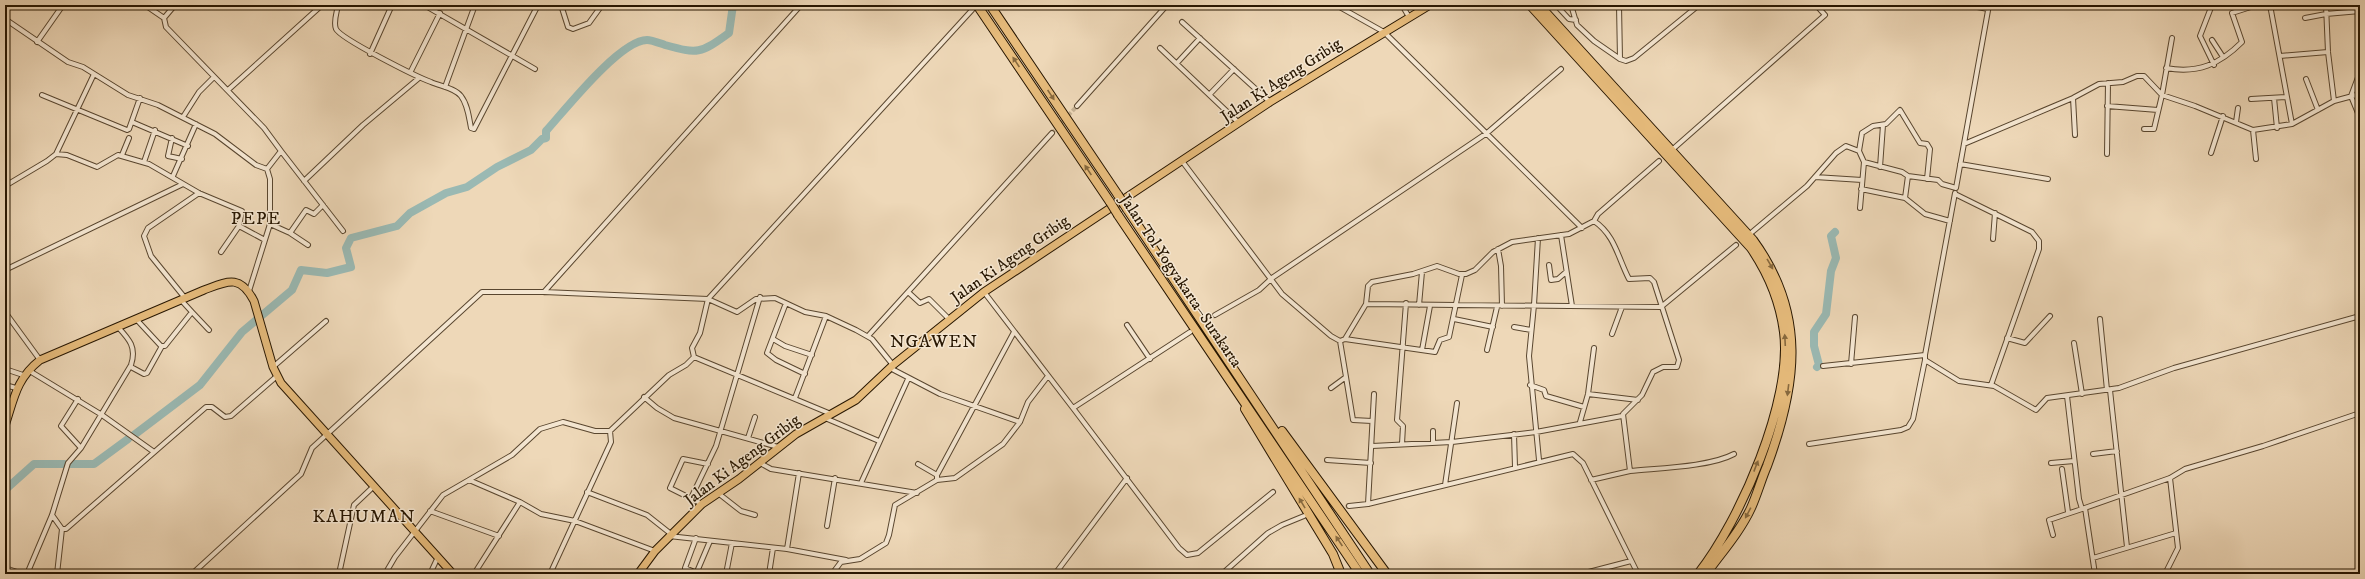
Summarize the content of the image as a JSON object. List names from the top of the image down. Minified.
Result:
{"streets":{"highway":["Jalan Tol Yogyakarta–Surakarta"],"main road":["Jalan Ki Ageng Gribig"]},"districts":["PEPE","NGAWEN","KAHUMAN"]}
